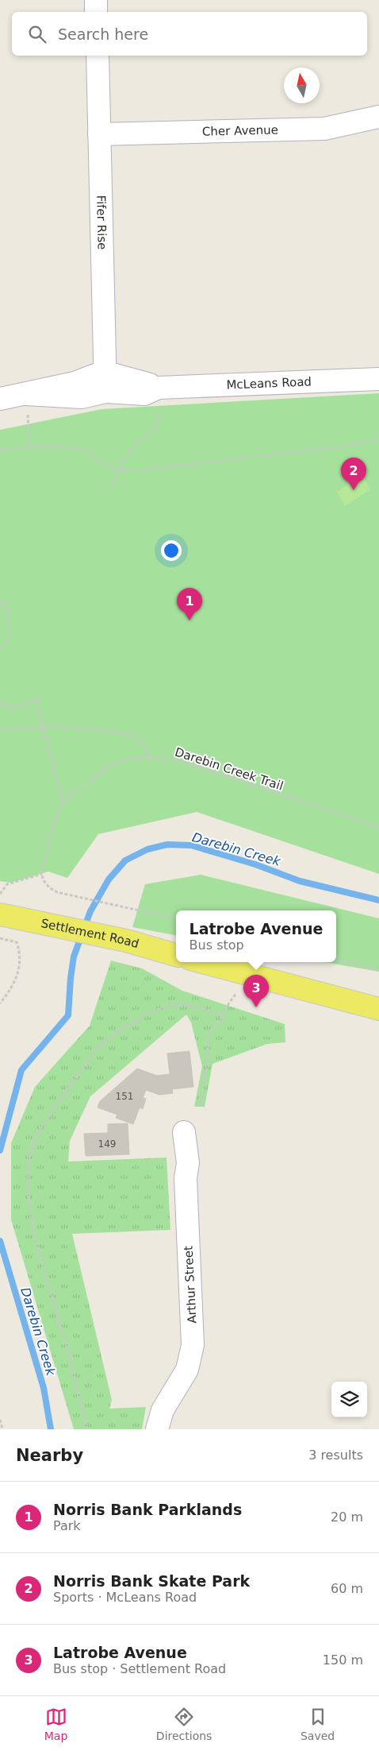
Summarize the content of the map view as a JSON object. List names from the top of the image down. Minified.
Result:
{"streets":{"main road":["Settlement Road"],"street":["Cher Avenue","Fifer Rise","McLeans Road","Arthur Street"],"path":["Darebin Creek Trail"]},"crossings":[["Cher Avenue","Fifer Rise"],["Fifer Rise","McLeans Road"]],"water":["Darebin Creek"],"house_numbers":["151","149"],"north":"top","page":{"search":"Search here","pins":["2","1","3"],"popup":["Latrobe Avenue","Bus stop"],"heading":["Nearby","3 results"],"list":[{"mark":"1","name":"Norris Bank Parklands","note":"Park","value":"20 m"},{"mark":"2","name":"Norris Bank Skate Park","note":"Sports · McLeans Road","value":"60 m"},{"mark":"3","name":"Latrobe Avenue","note":"Bus stop · Settlement Road","value":"150 m"}],"nav":["Map","Directions","Saved"]}}
